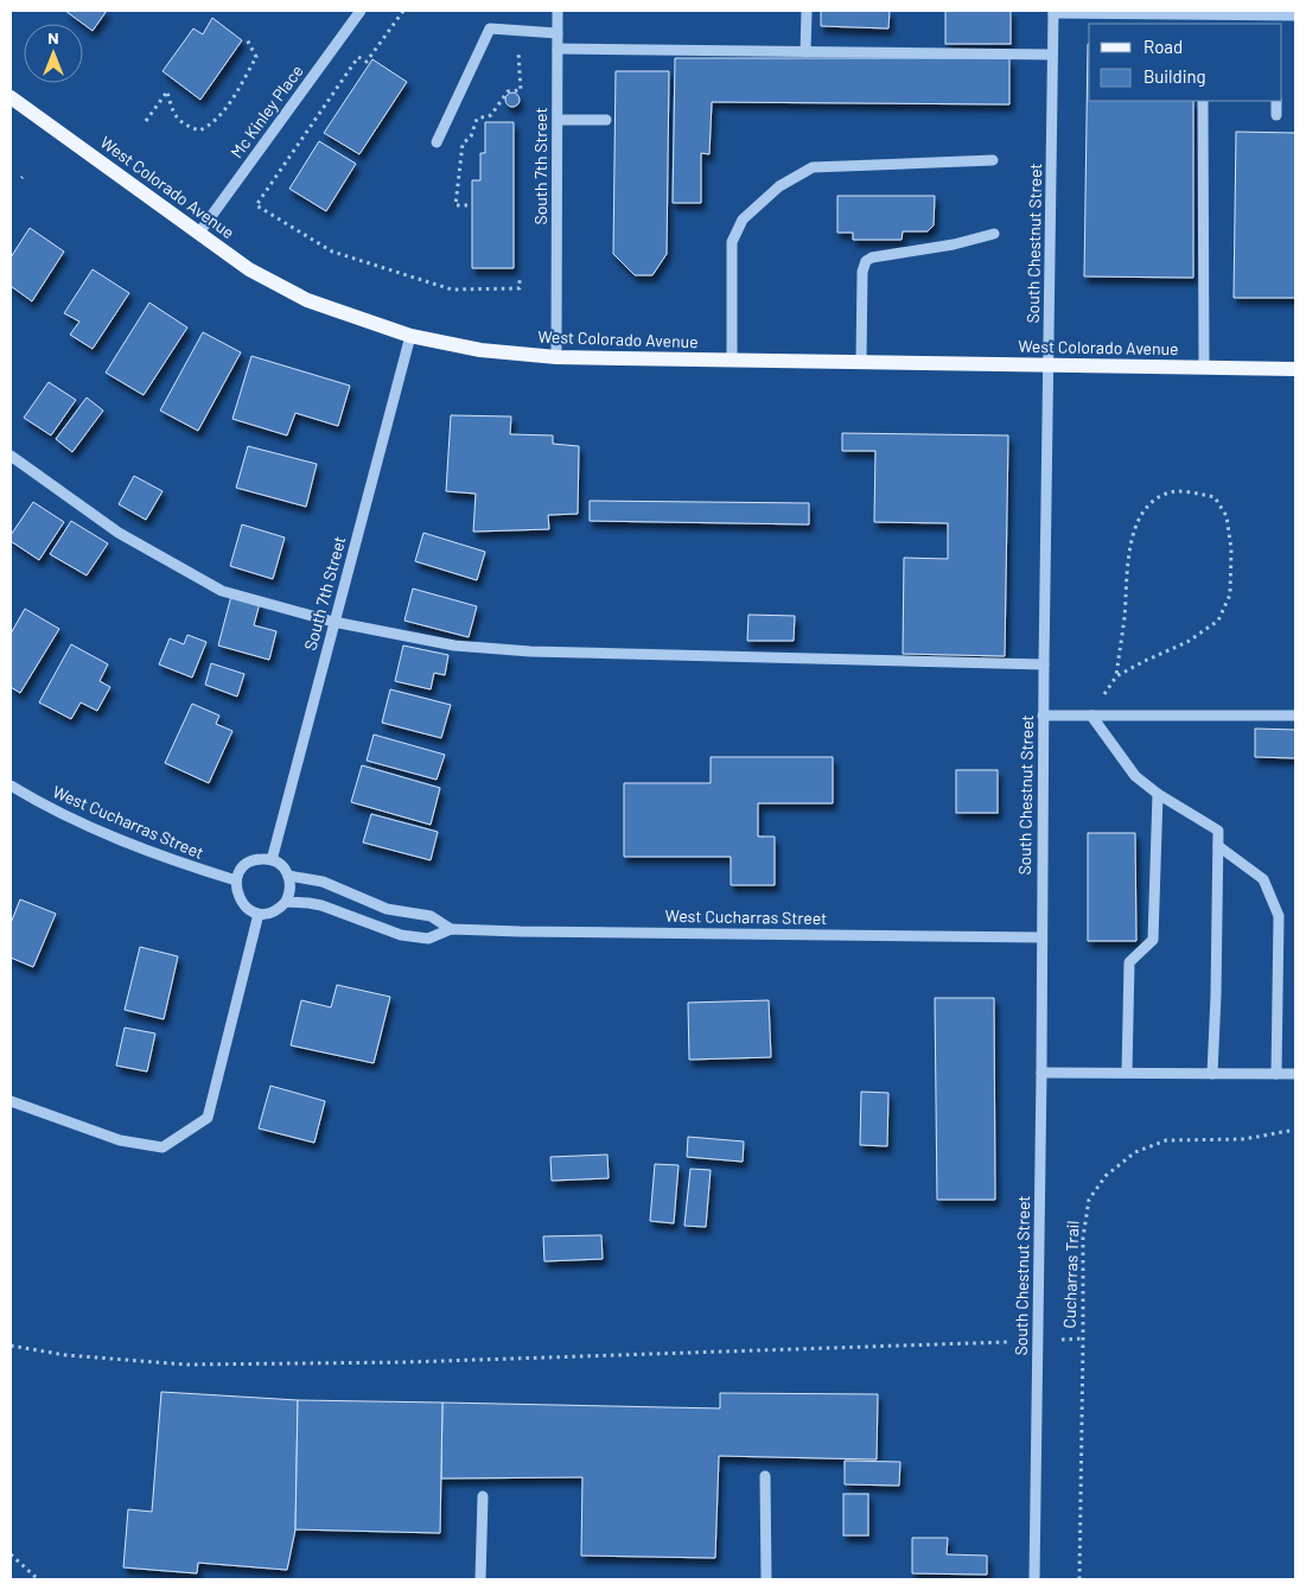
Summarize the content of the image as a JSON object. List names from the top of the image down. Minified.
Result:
{"streets":{"main road":["West Colorado Avenue"],"street":["Mc Kinley Place","South 7th Street","South Chestnut Street","West Cucharras Street"],"path":["Cucharras Trail"]},"crossings":[["Mc Kinley Place","West Colorado Avenue"],["South 7th Street","West Colorado Avenue"],["South 7th Street","West Cucharras Street"],["West Colorado Avenue","South Chestnut Street"],["South Chestnut Street","West Cucharras Street"]],"legend":["Road","Building"],"north":"top"}
